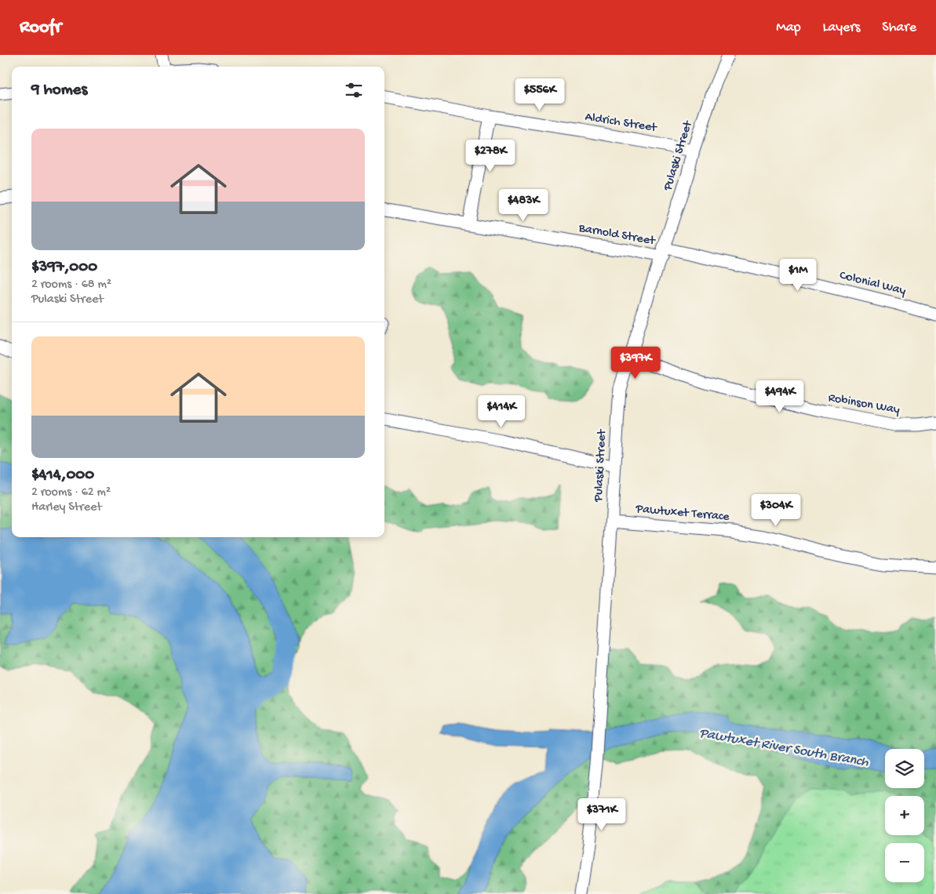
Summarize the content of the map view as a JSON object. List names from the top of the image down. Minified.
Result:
{"streets":{"street":["Aldrich Street","Pulaski Street","Barnold Street","Colonial Way","Robinson Way","Pawtuxet Terrace"]},"crossings":[["Aldrich Street","Pulaski Street"],["Pulaski Street","Barnold Street"],["Pulaski Street","Colonial Way"],["Pulaski Street","Robinson Way"],["Pulaski Street","Pawtuxet Terrace"],["Barnold Street","Colonial Way"]],"water":["Pawtuxet River South Branch"],"page":{"header":"Roofr","nav":["Map","Layers","Share"],"heading":"9 homes","price":["$556K","$278K","$483K","$1M","$397K","$494K","$414K","$304K","$371K"],"list":[{"name":"$397,000","note":"2 rooms · 68 m² · Pulaski Street"},{"name":"$414,000","note":"2 rooms · 62 m² · Harley Street"}],"map_buttons":["+","−"]}}
